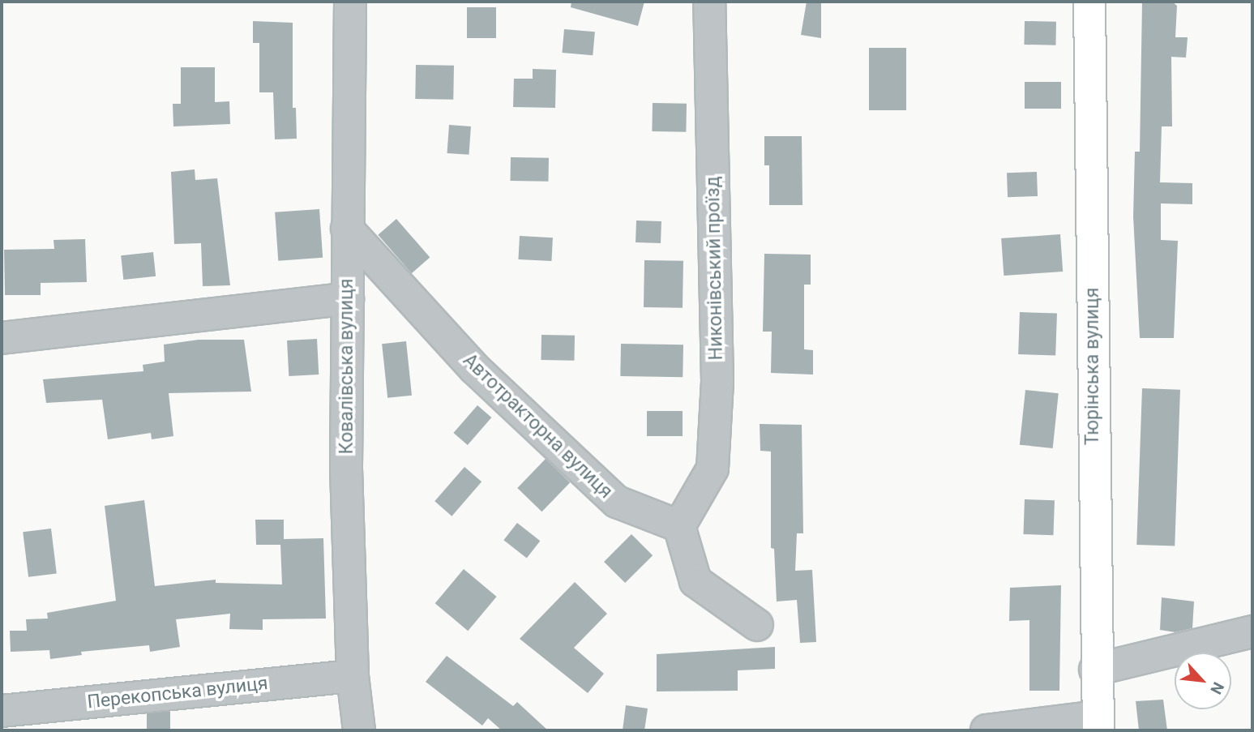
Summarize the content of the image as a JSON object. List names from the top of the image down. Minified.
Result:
{"streets":{"main road":["Тюрінська вулиця"],"street":["Никонівський проїзд","Ковалівська вулиця","Автотракторна вулиця","Перекопська вулиця"]},"crossings":[["Никонівський проїзд","Автотракторна вулиця"],["Ковалівська вулиця","Автотракторна вулиця"],["Ковалівська вулиця","Перекопська вулиця"]],"north":"bottom right"}
